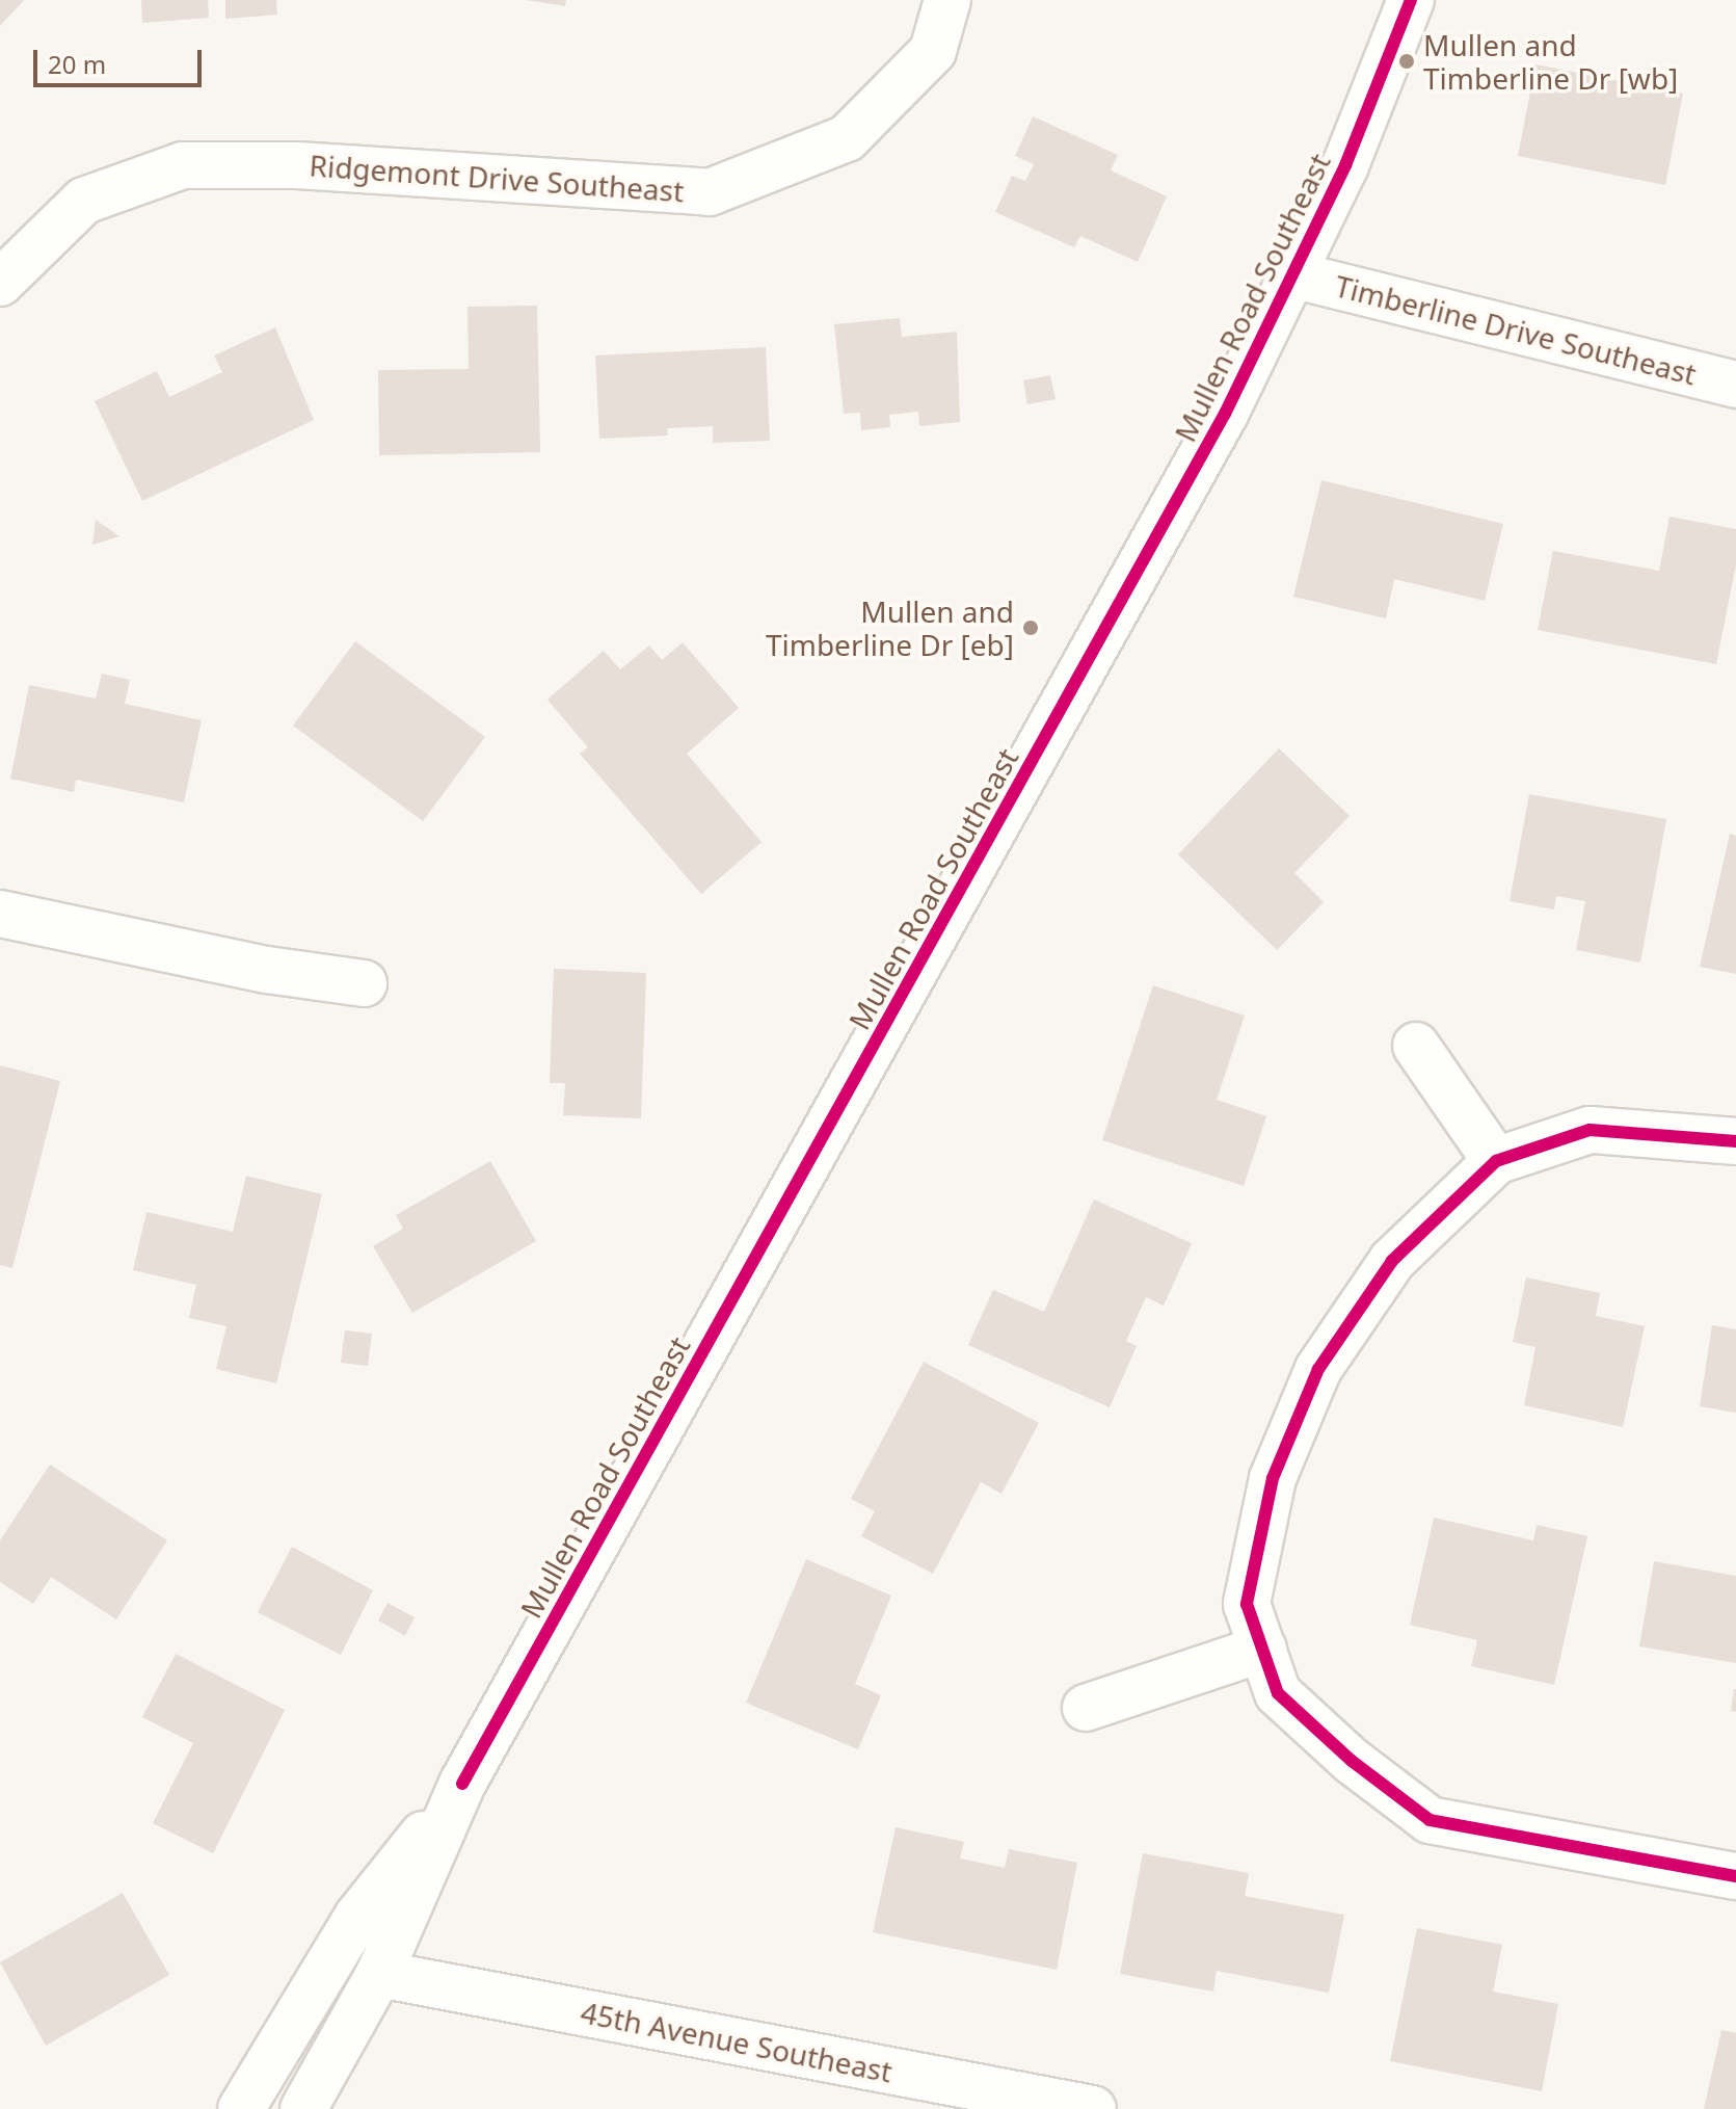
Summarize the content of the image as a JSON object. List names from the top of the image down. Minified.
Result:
{"streets":{"street":["Ridgemont Drive Southeast","Mullen Road Southeast","Timberline Drive Southeast","45th Avenue Southeast"]},"crossings":[["Mullen Road Southeast","Timberline Drive Southeast"],["Mullen Road Southeast","45th Avenue Southeast"]],"places":["Mullen and Timberline Dr [wb]","Mullen and Timberline Dr [eb]"],"scale_bar":"20 m"}
